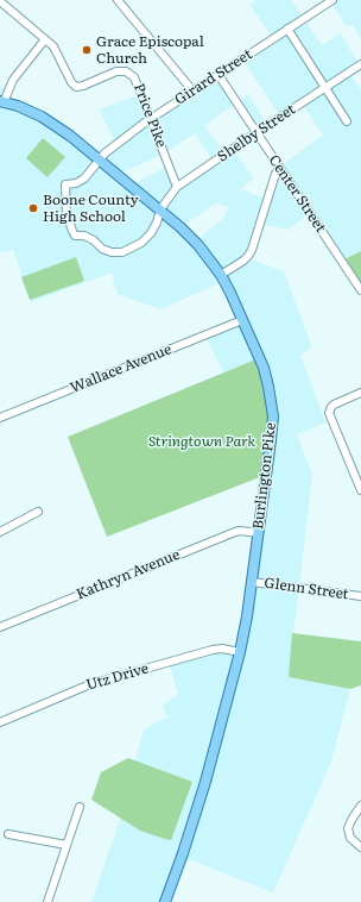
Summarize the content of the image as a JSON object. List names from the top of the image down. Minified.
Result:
{"streets":{"main road":["Burlington Pike"],"street":["Girard Street","Price Pike","Shelby Street","Center Street","Wallace Avenue","Kathryn Avenue","Glenn Street","Utz Drive"]},"crossings":[["Girard Street","Price Pike"],["Girard Street","Shelby Street"],["Girard Street","Center Street"],["Girard Street","Burlington Pike"],["Price Pike","Shelby Street"],["Shelby Street","Center Street"],["Shelby Street","Burlington Pike"],["Wallace Avenue","Burlington Pike"],["Burlington Pike","Kathryn Avenue"],["Burlington Pike","Glenn Street"],["Burlington Pike","Utz Drive"]],"parks":["Stringtown Park"],"places":["Grace Episcopal Church","Boone County High School"]}
